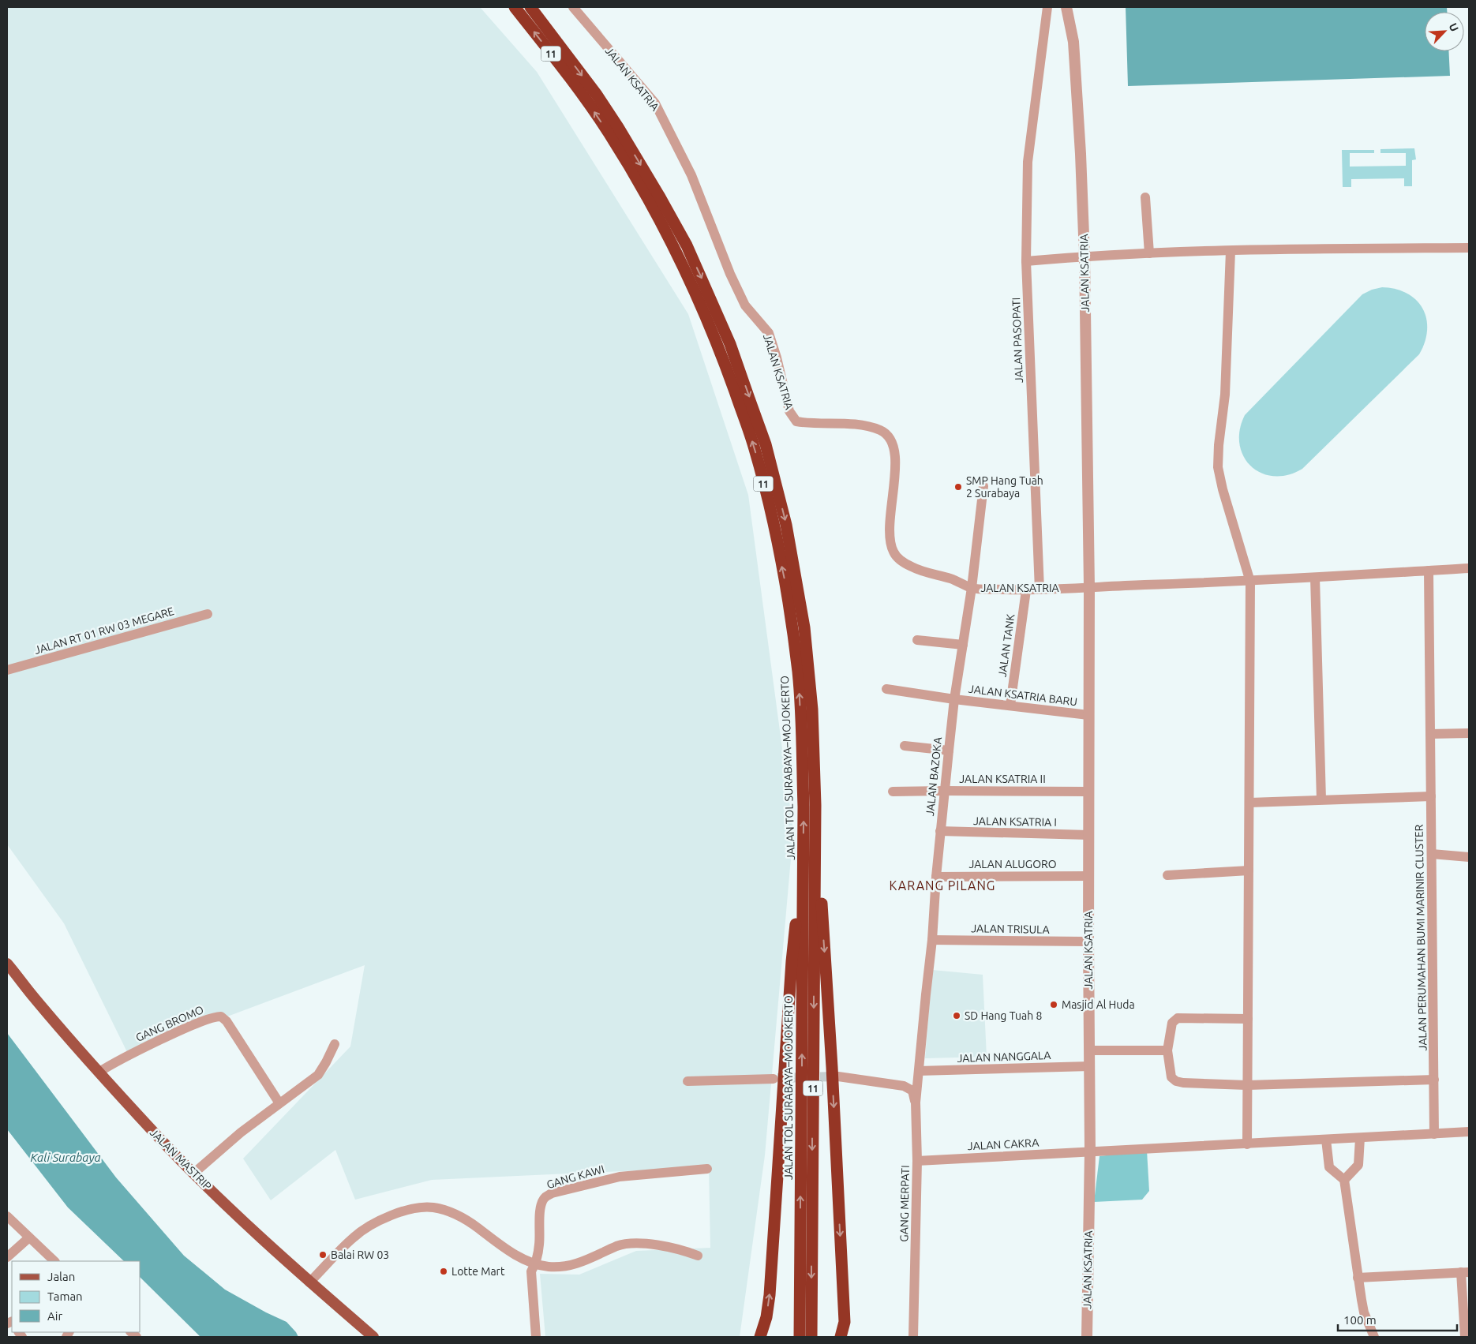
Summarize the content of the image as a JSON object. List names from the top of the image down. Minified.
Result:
{"streets":{"highway":["11","JALAN TOL SURABAYA–MOJOKERTO"],"main road":["JALAN MASTRIP"],"street":["JALAN KSATRIA","JALAN PASOPATI","JALAN RT 01 RW 03 MEGARE","JALAN TANK","JALAN KSATRIA BARU","JALAN BAZOKA","JALAN KSATRIA II","JALAN KSATRIA I","JALAN ALUGORO","JALAN TRISULA","JALAN PERUMAHAN BUMI MARINIR CLUSTER","GANG BROMO","JALAN NANGGALA","JALAN CAKRA","GANG KAWI","GANG MERPATI"]},"crossings":[["JALAN KSATRIA","JALAN PASOPATI"],["JALAN KSATRIA","JALAN TANK"],["JALAN KSATRIA","JALAN KSATRIA BARU"],["JALAN KSATRIA","JALAN BAZOKA"],["JALAN KSATRIA","JALAN KSATRIA II"],["JALAN KSATRIA","JALAN KSATRIA I"],["JALAN KSATRIA","JALAN ALUGORO"],["JALAN KSATRIA","JALAN TRISULA"],["JALAN KSATRIA","JALAN NANGGALA"],["JALAN KSATRIA","JALAN CAKRA"],["JALAN TANK","JALAN KSATRIA BARU"],["JALAN KSATRIA BARU","JALAN BAZOKA"],["JALAN BAZOKA","JALAN KSATRIA II"],["JALAN BAZOKA","JALAN KSATRIA I"],["JALAN BAZOKA","JALAN ALUGORO"],["JALAN BAZOKA","JALAN TRISULA"],["JALAN BAZOKA","JALAN NANGGALA"],["JALAN BAZOKA","GANG MERPATI"],["GANG BROMO","JALAN MASTRIP"],["JALAN NANGGALA","GANG MERPATI"],["JALAN CAKRA","GANG MERPATI"]],"districts":["KARANG PILANG"],"water":["Kali Surabaya"],"places":["SMP Hang Tuah 2 Surabaya","Masjid Al Huda","SD Hang Tuah 8","Balai RW 03","Lotte Mart"],"legend":["Jalan","Taman","Air"],"scale_bar":"100 m","north":"top right"}
